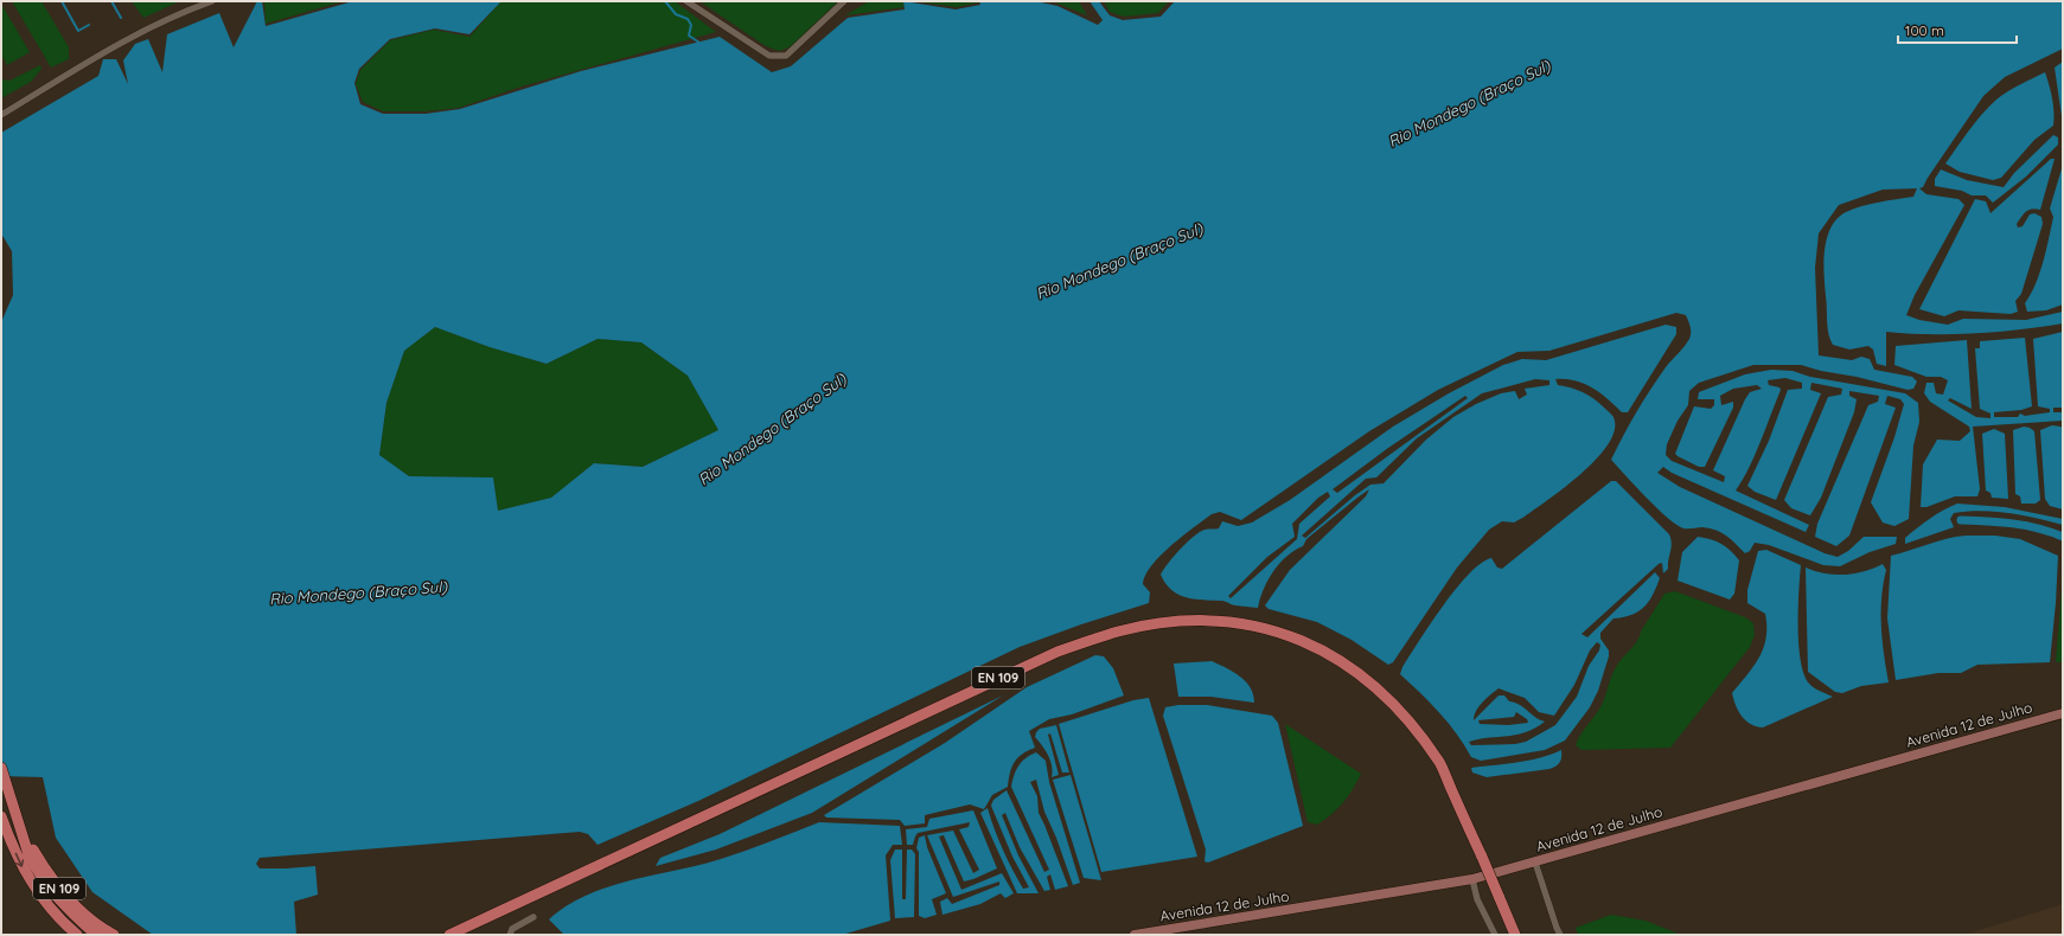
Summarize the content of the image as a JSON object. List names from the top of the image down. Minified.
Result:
{"streets":{"main road":["EN 109","Avenida 12 de Julho"]},"water":["Rio Mondego (Braço Sul)"],"scale_bar":"100 m"}
